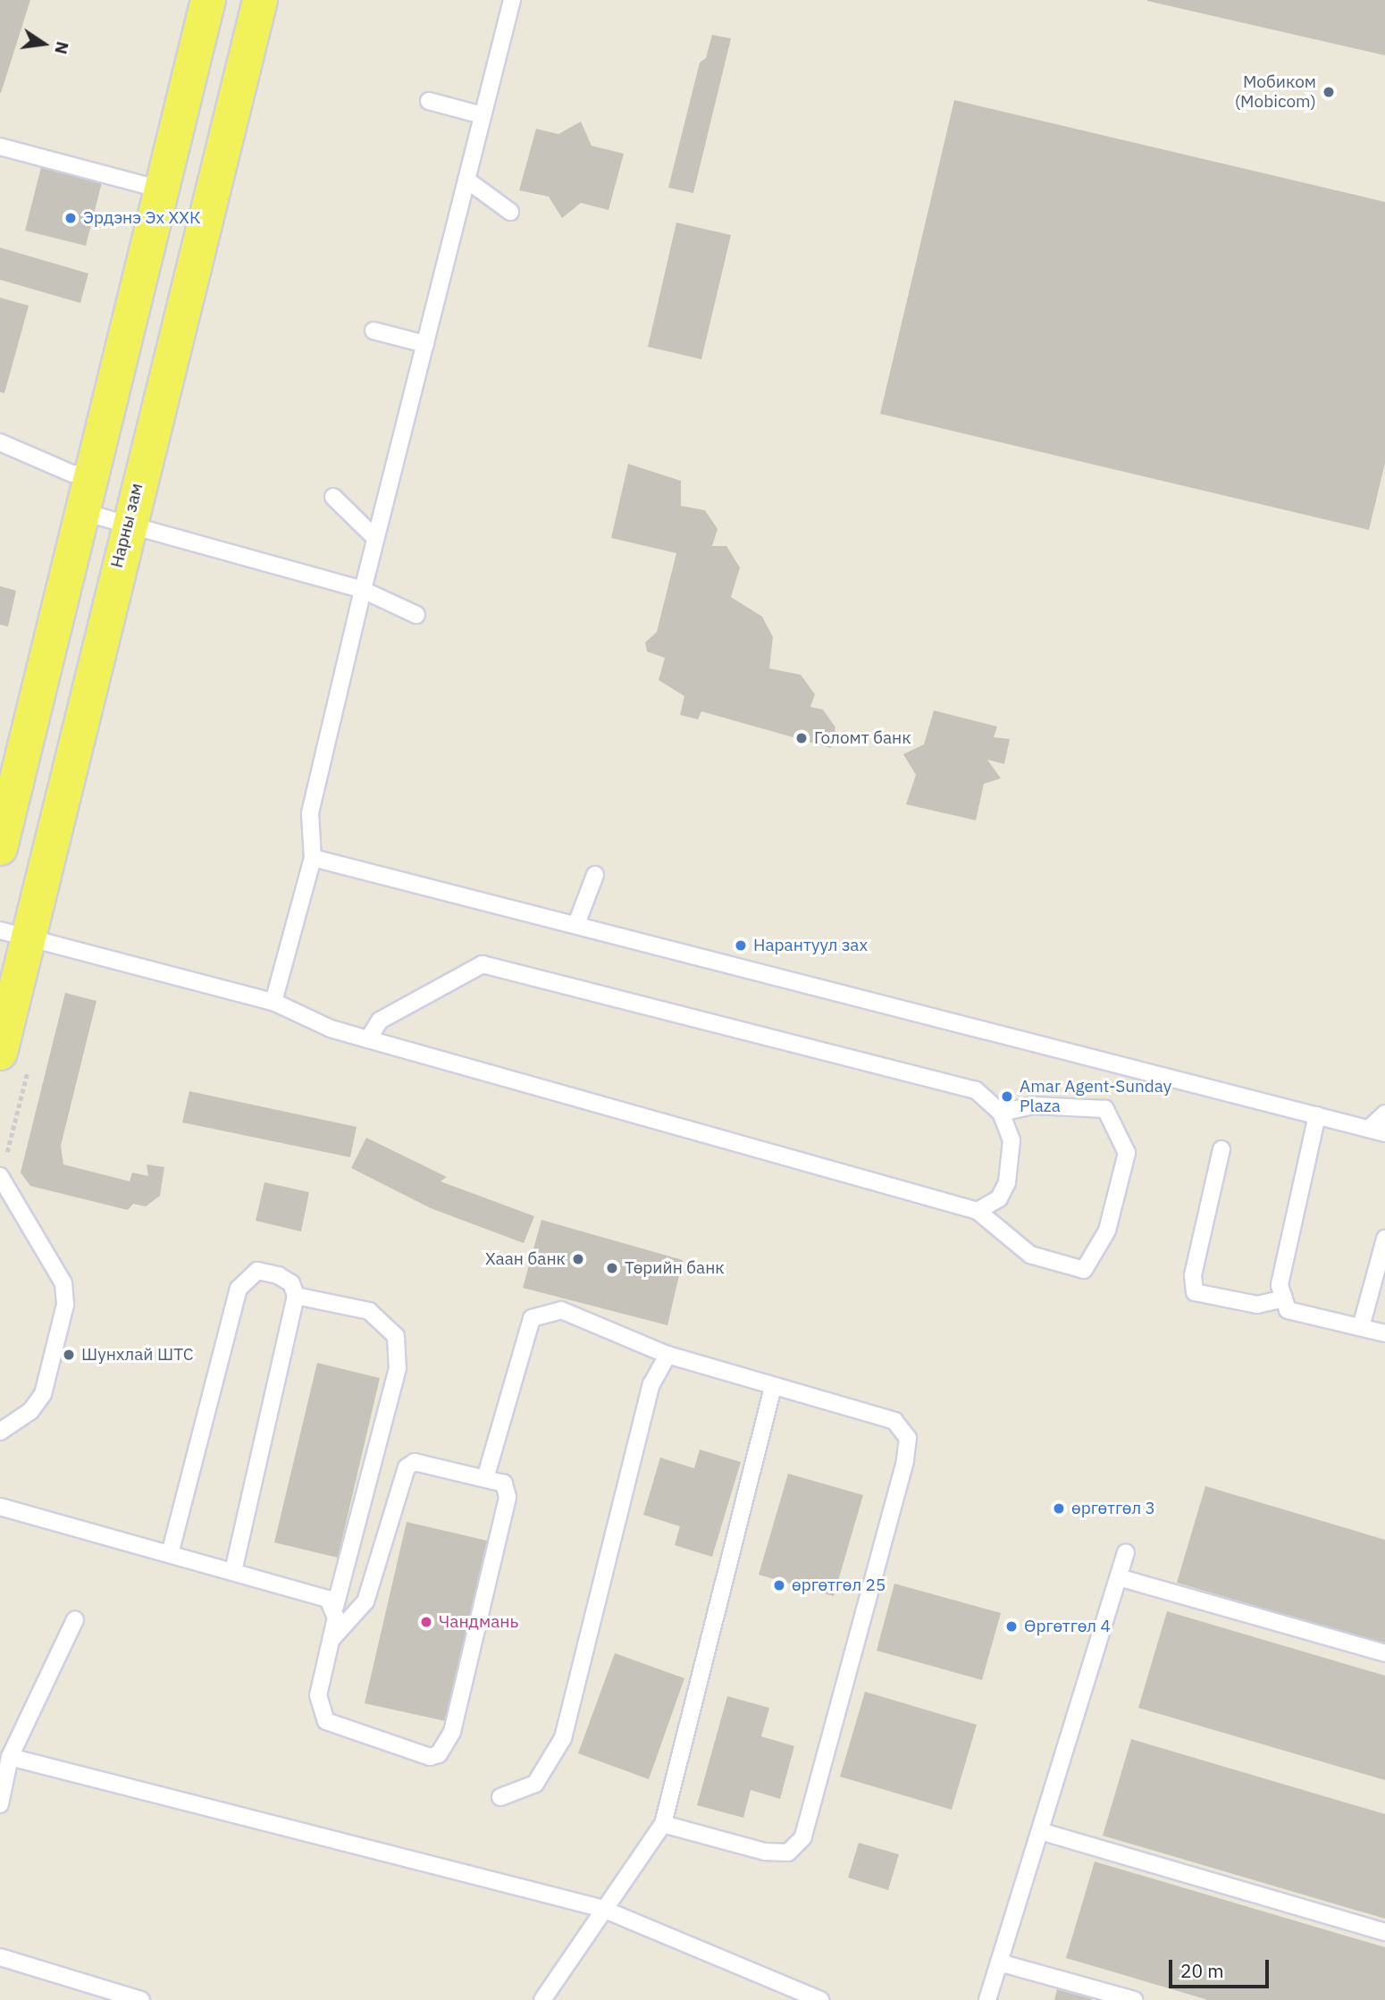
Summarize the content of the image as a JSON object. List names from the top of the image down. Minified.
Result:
{"streets":{"main road":["Нарны зам"]},"places":["Мобиком (Mobicom)","Эрдэнэ Эх ХХК","Голомт банк","Нарантуул зах","Amar Agent-Sunday Plaza","Хаан банк","Төрийн банк","Шунхлай ШТС","өргөтгөл 3","өргөтгөл 25","Чандмань","Өргөтгөл 4"],"scale_bar":"20 m","north":"right"}
